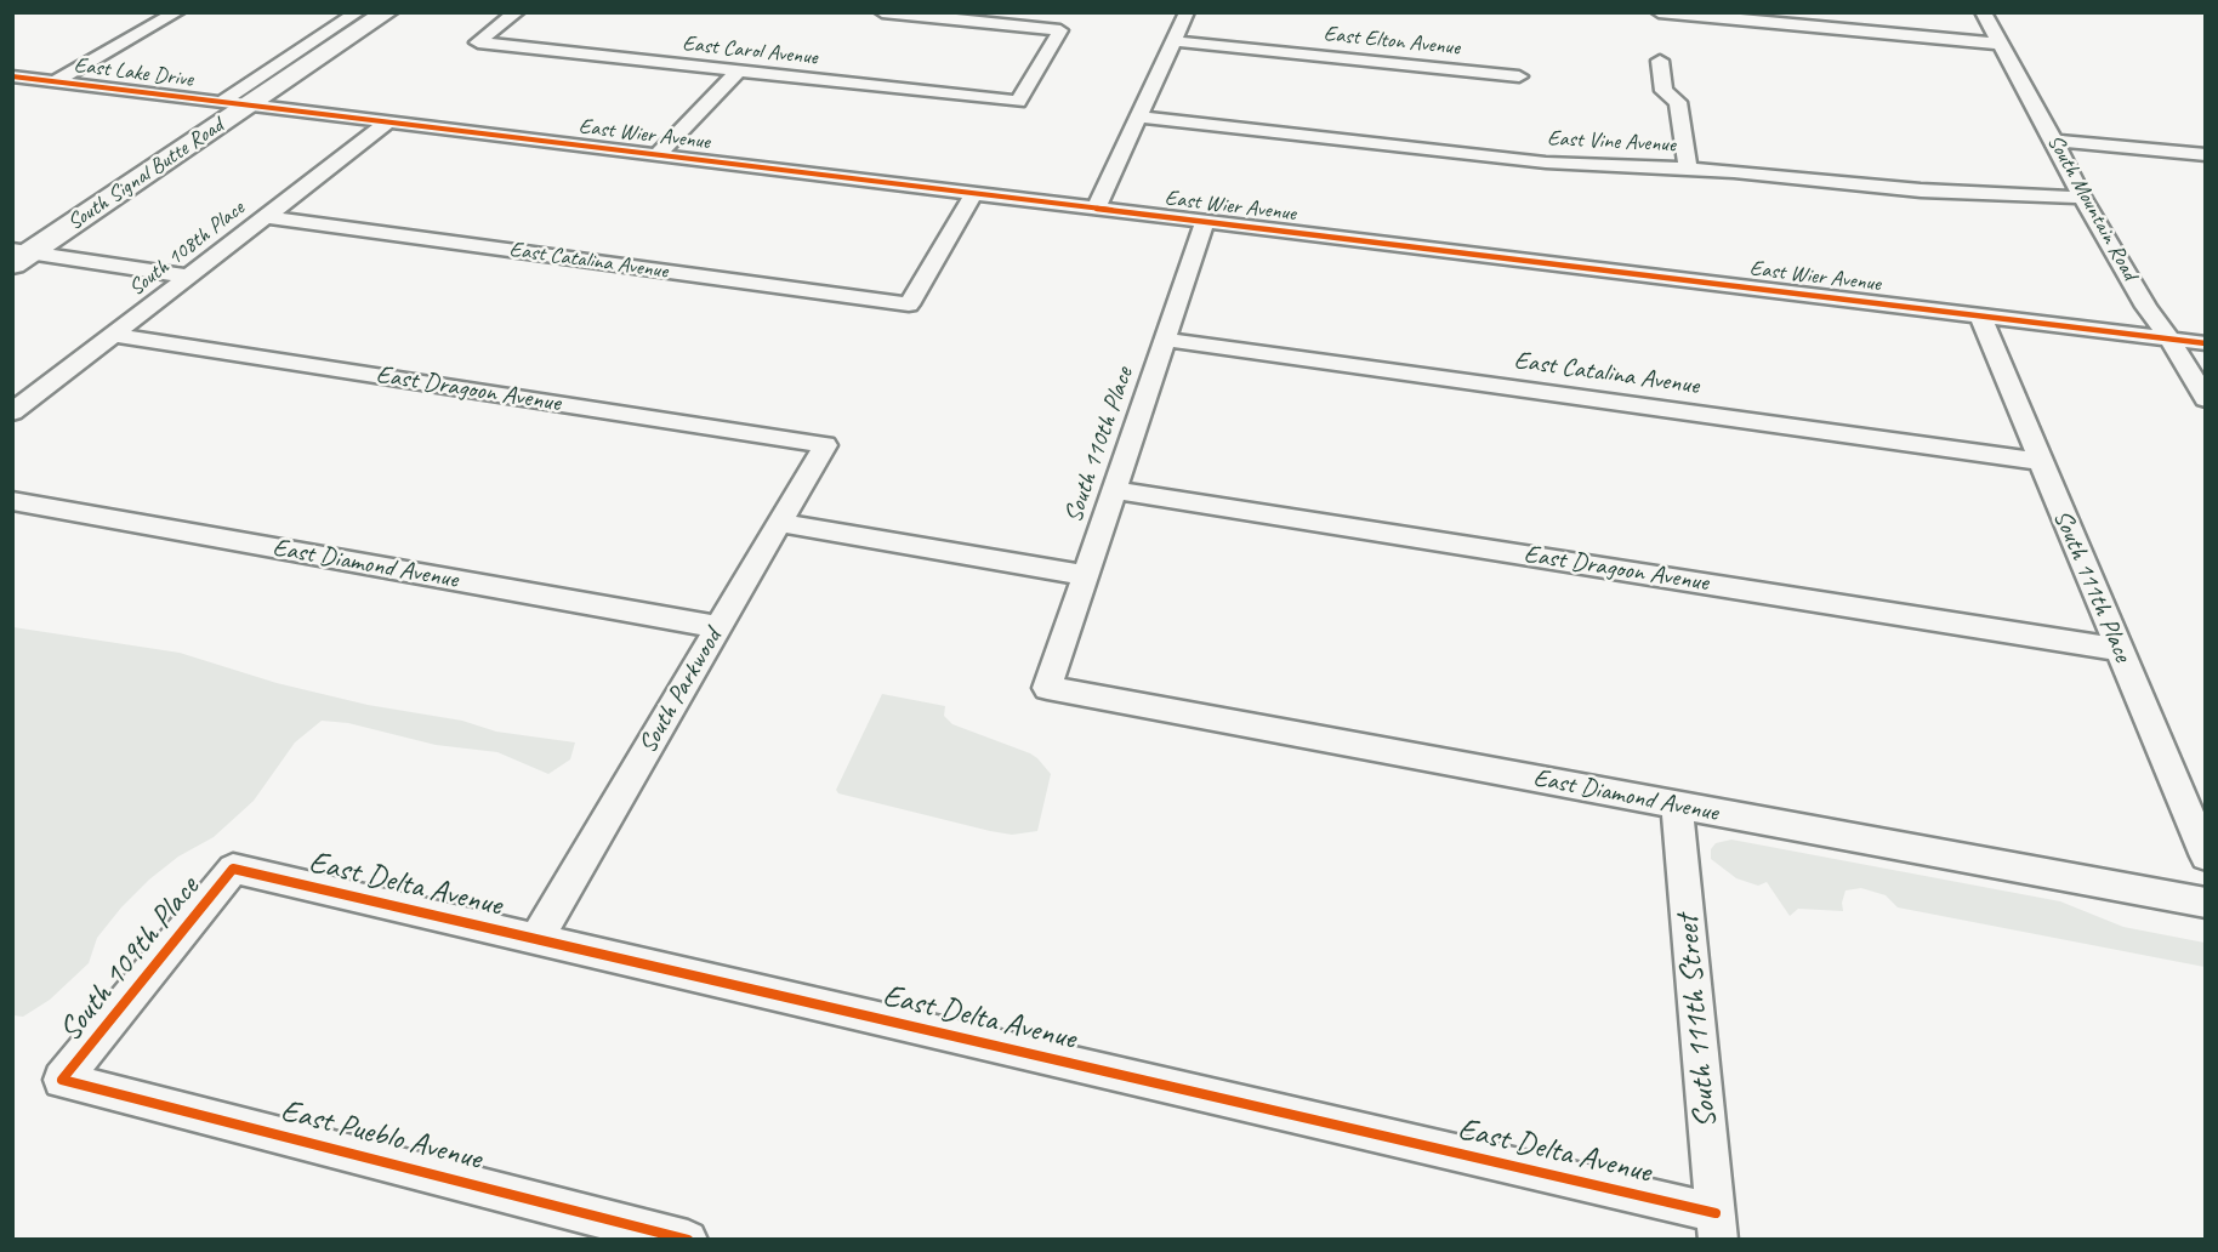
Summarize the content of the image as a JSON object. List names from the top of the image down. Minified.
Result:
{"streets":{"main road":["South Signal Butte Road"],"street":["East Elton Avenue","East Carol Avenue","East Lake Drive","East Wier Avenue","East Vine Avenue","South Mountain Road","South 108th Place","East Catalina Avenue","East Dragoon Avenue","South 110th Place","East Diamond Avenue","South 111th Place","South Parkwood","East Delta Avenue","South 109th Place","South 111th Street","East Pueblo Avenue"]},"crossings":[["East Lake Drive","East Wier Avenue"],["East Lake Drive","South Signal Butte Road"],["East Wier Avenue","South Signal Butte Road"],["East Wier Avenue","South Mountain Road"],["East Wier Avenue","South 108th Place"],["East Wier Avenue","East Catalina Avenue"],["East Wier Avenue","South 110th Place"],["East Wier Avenue","South 111th Place"],["East Vine Avenue","South Mountain Road"],["South 108th Place","East Catalina Avenue"],["South 108th Place","East Dragoon Avenue"],["East Catalina Avenue","South 110th Place"],["East Catalina Avenue","South 111th Place"],["East Dragoon Avenue","South 110th Place"],["East Dragoon Avenue","South 111th Place"],["East Dragoon Avenue","South Parkwood"],["South 110th Place","East Diamond Avenue"],["East Diamond Avenue","South Parkwood"],["East Diamond Avenue","South 111th Street"],["South Parkwood","East Delta Avenue"],["East Delta Avenue","South 109th Place"],["East Delta Avenue","South 111th Street"],["South 109th Place","East Pueblo Avenue"]]}
